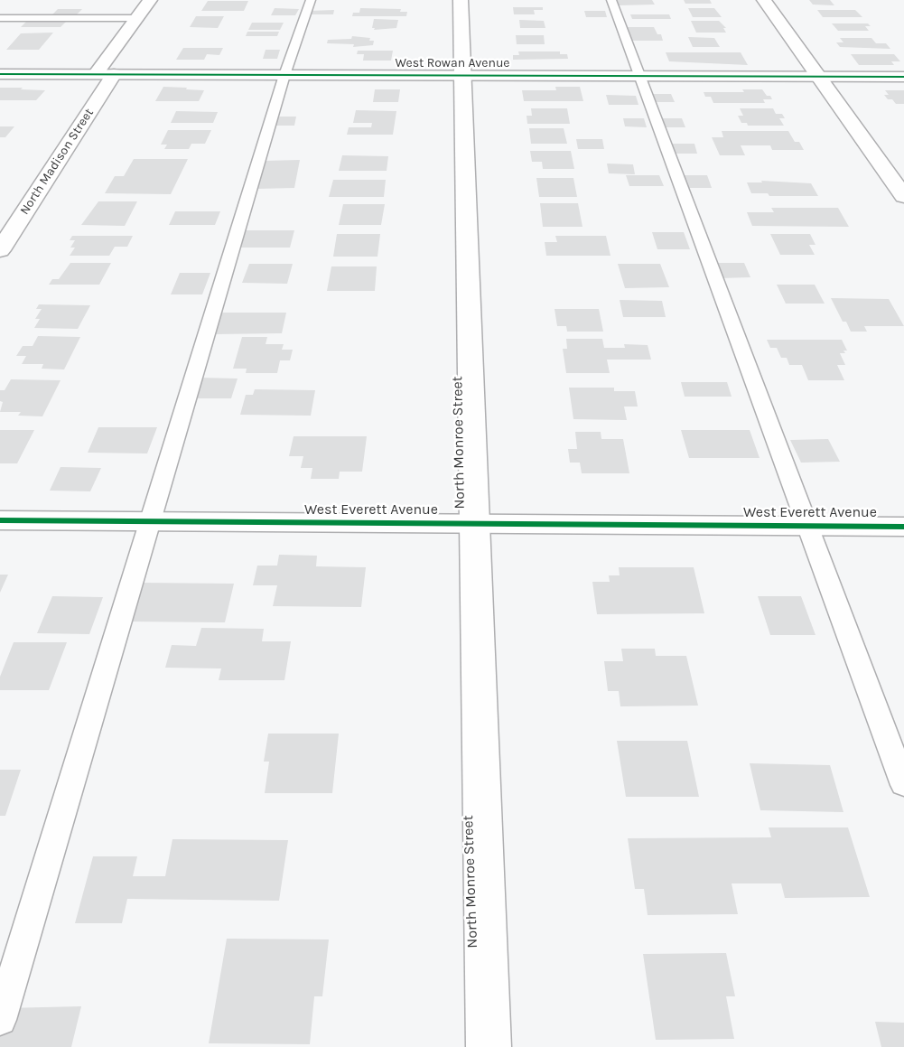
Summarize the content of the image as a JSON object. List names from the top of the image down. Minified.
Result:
{"streets":{"street":["West Rowan Avenue","North Madison Street","North Monroe Street","West Everett Avenue"]},"crossings":[["West Rowan Avenue","North Madison Street"],["West Rowan Avenue","North Monroe Street"],["North Monroe Street","West Everett Avenue"]]}
